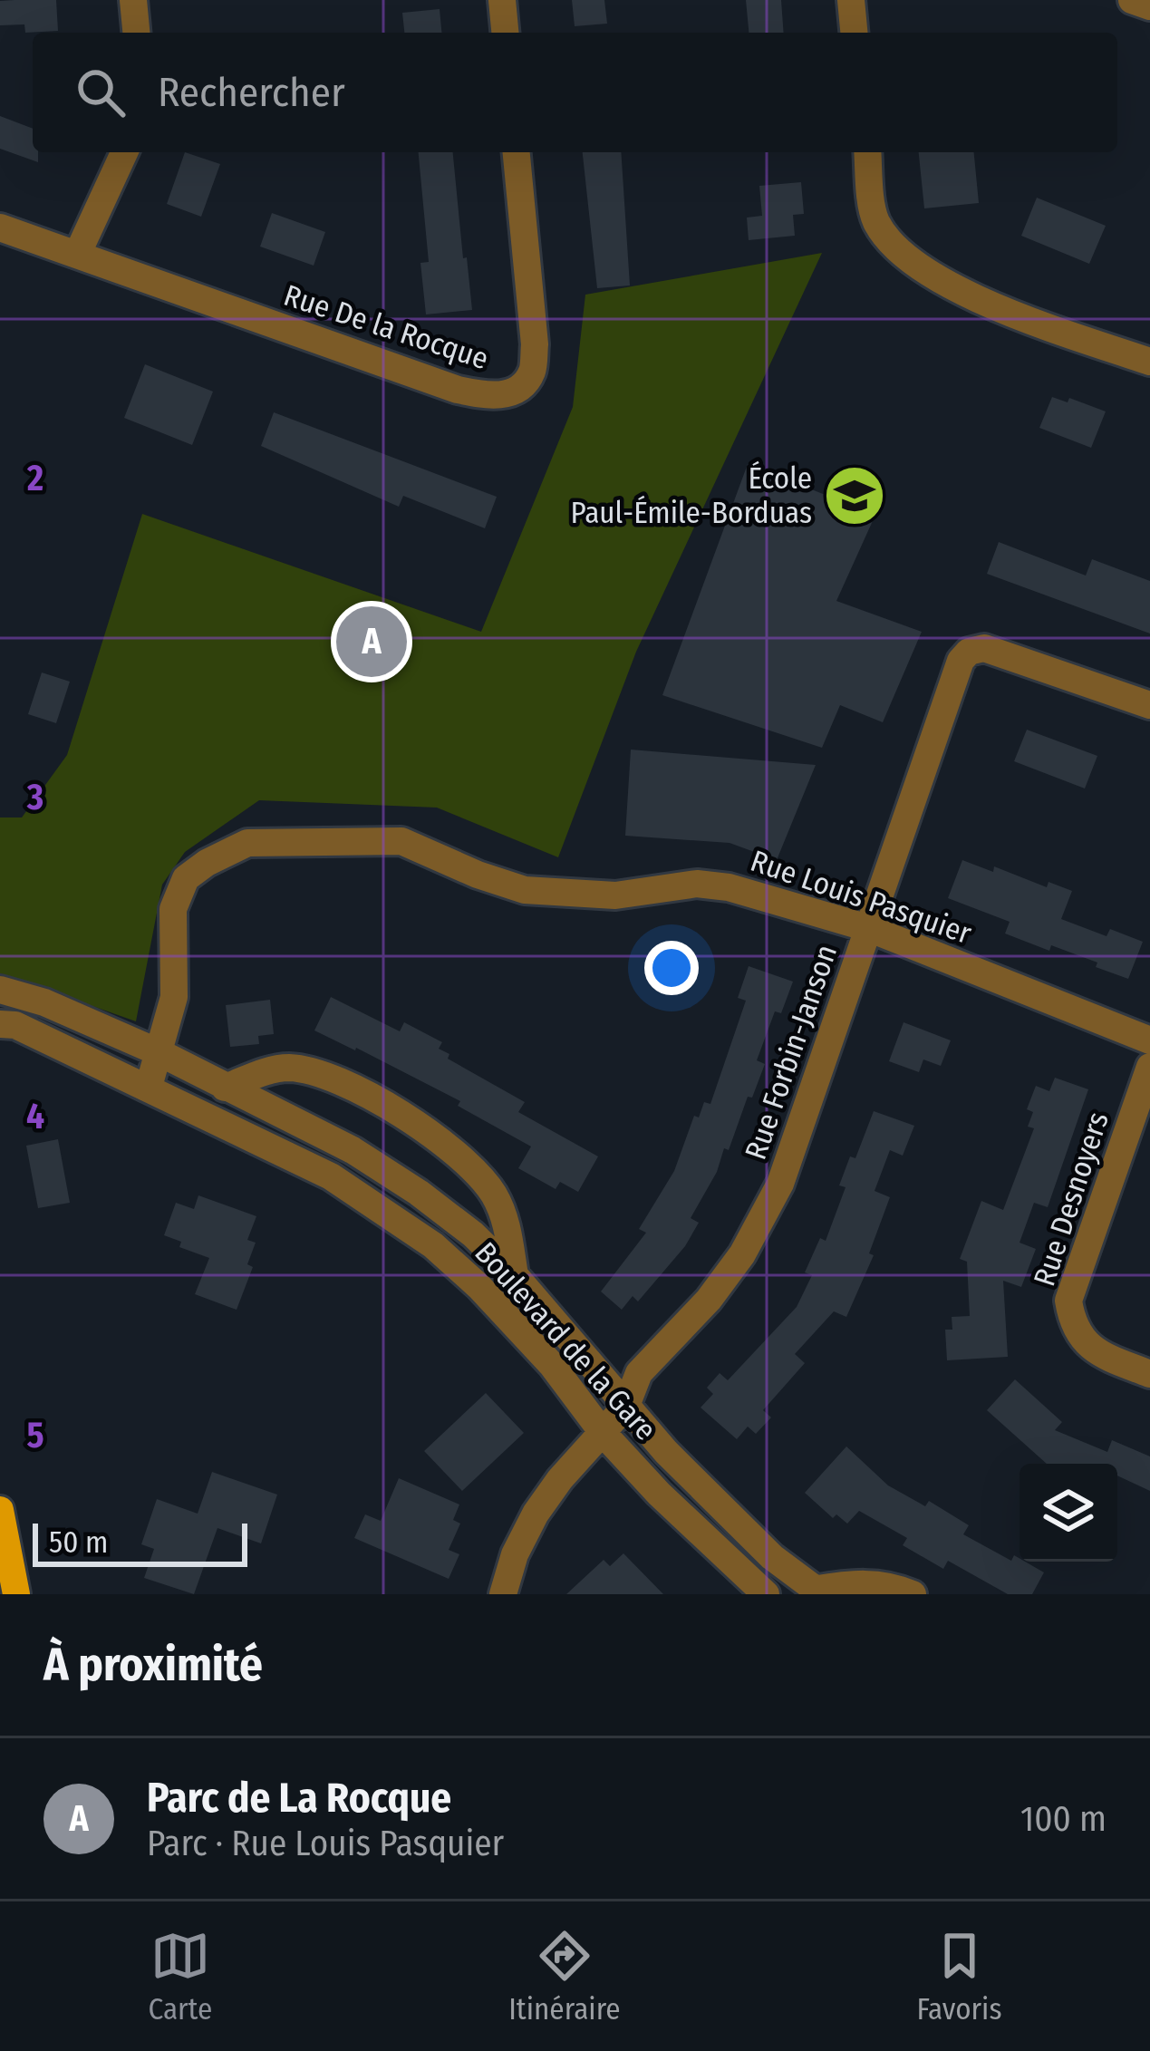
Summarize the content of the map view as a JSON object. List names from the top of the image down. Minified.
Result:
{"streets":{"street":["Rue De la Rocque","Rue Louis Pasquier","Rue Forbin-Janson","Rue Desnoyers","Boulevard de la Gare"]},"crossings":[["Rue Louis Pasquier","Rue Forbin-Janson"],["Rue Louis Pasquier","Boulevard de la Gare"],["Rue Forbin-Janson","Boulevard de la Gare"]],"places":{"school or university":["École Paul-Émile-Borduas"]},"scale_bar":"50 m","page":{"search":"Rechercher","pins":"A","scale":"50 m","heading":"À proximité","list":[{"mark":"A","name":"Parc de La Rocque","note":"Parc · Rue Louis Pasquier","value":"100 m"}],"nav":["Carte","Itinéraire","Favoris"]},"grid":{"rows":["2","3","4","5"]}}
